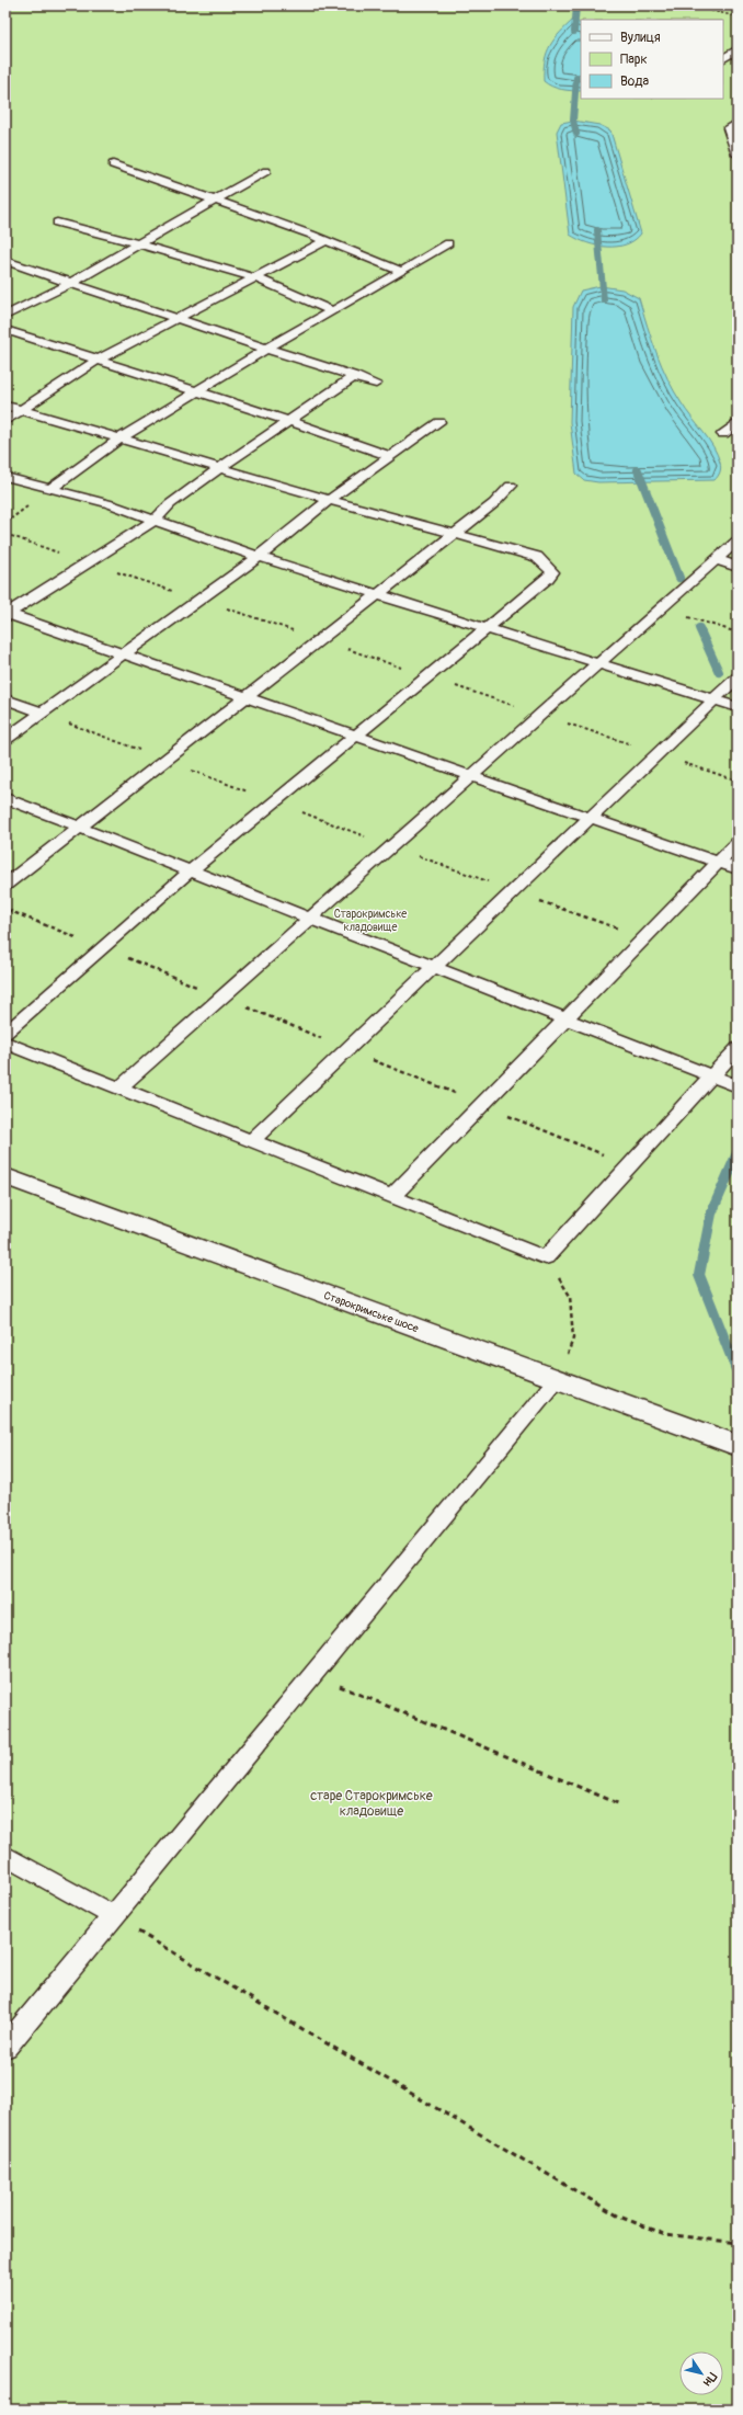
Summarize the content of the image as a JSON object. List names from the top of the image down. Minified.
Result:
{"streets":{"street":["Старокримське шосе"]},"parks":["Старокримське кладовище","старе Старокримське кладовище"],"legend":["Вулиця","Парк","Вода"],"north":"bottom right"}
